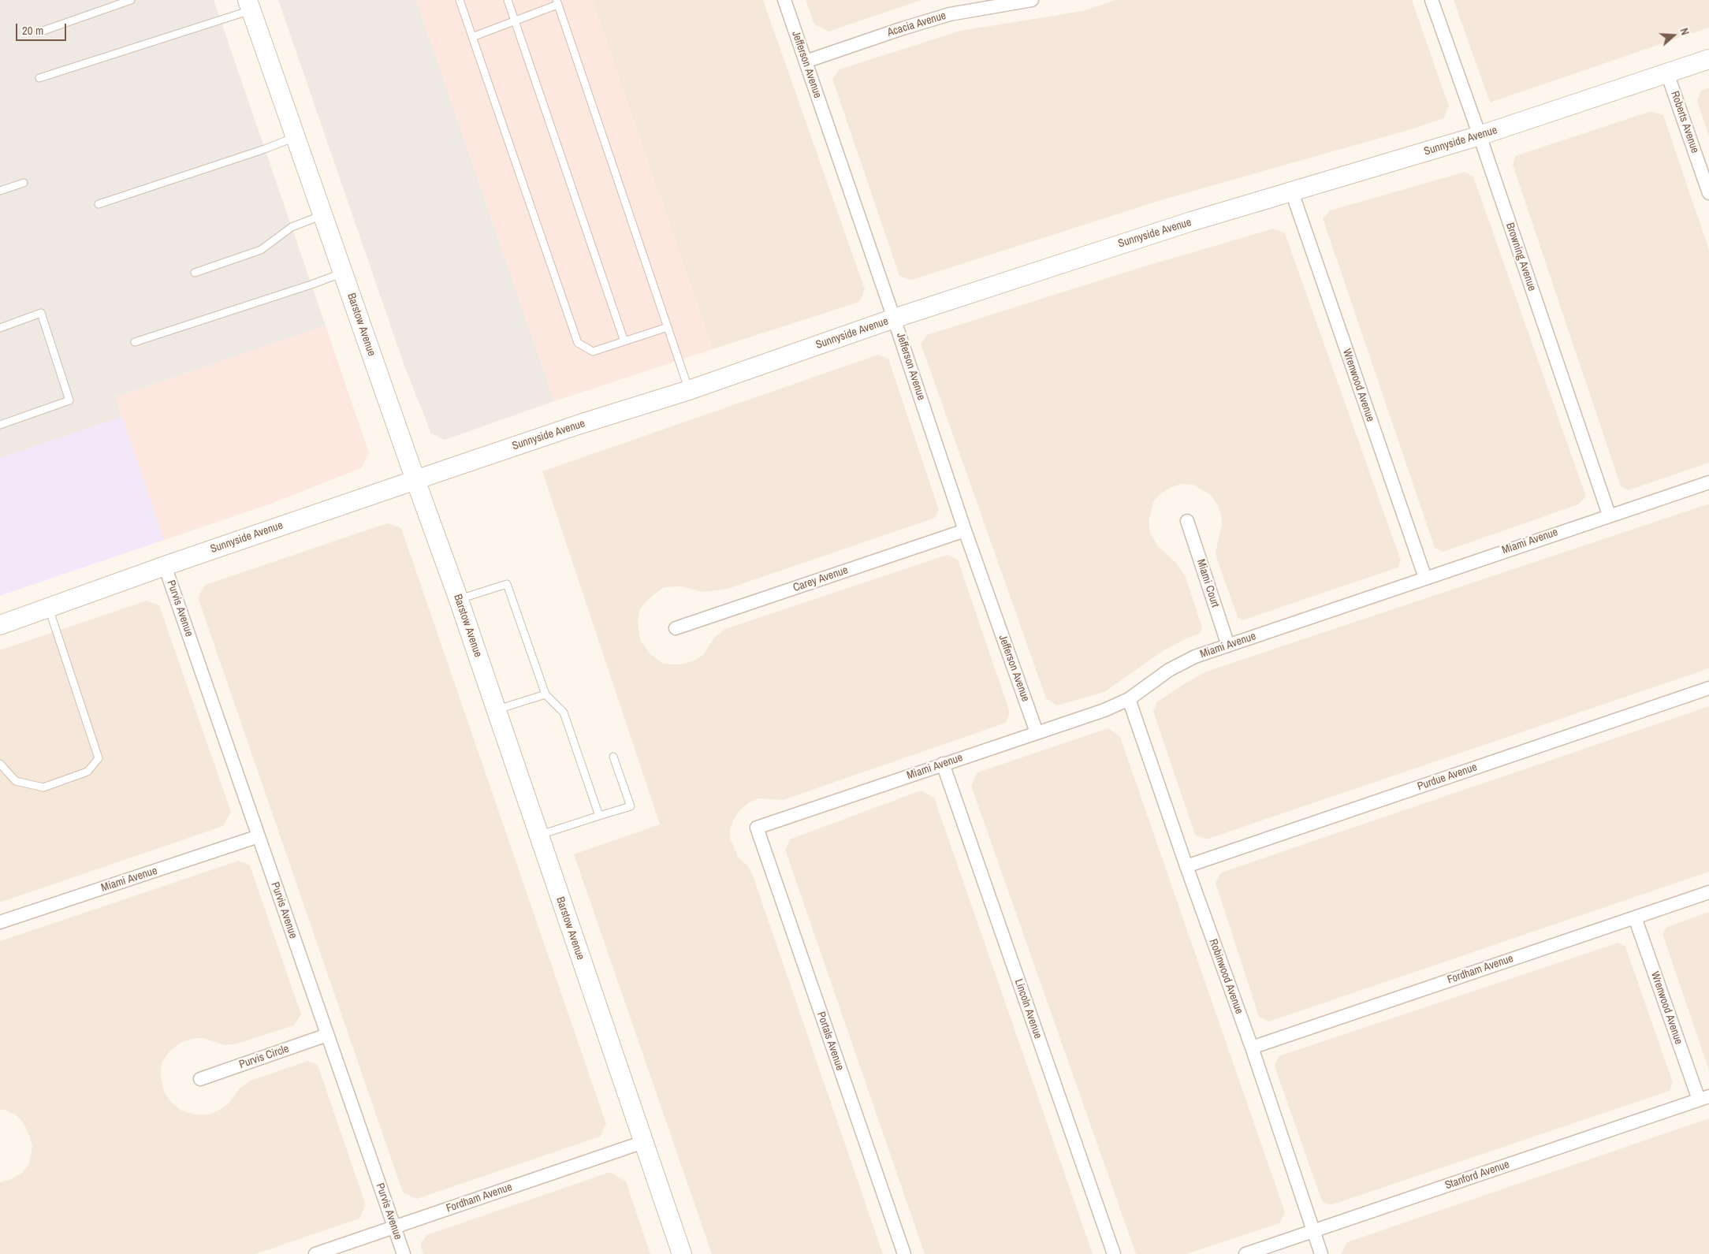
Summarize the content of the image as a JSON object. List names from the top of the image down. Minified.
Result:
{"streets":{"main road":["Sunnyside Avenue","Barstow Avenue"],"street":["Acacia Avenue","Jefferson Avenue","Roberts Avenue","Browning Avenue","Wrenwood Avenue","Miami Avenue","Carey Avenue","Miami Court","Purvis Avenue","Purdue Avenue","Fordham Avenue","Robinwood Avenue","Lincoln Avenue","Portals Avenue","Purvis Circle","Stanford Avenue"]},"crossings":[["Acacia Avenue","Jefferson Avenue"],["Jefferson Avenue","Sunnyside Avenue"],["Jefferson Avenue","Miami Avenue"],["Jefferson Avenue","Carey Avenue"],["Roberts Avenue","Sunnyside Avenue"],["Sunnyside Avenue","Browning Avenue"],["Sunnyside Avenue","Barstow Avenue"],["Sunnyside Avenue","Wrenwood Avenue"],["Sunnyside Avenue","Purvis Avenue"],["Browning Avenue","Miami Avenue"],["Barstow Avenue","Fordham Avenue"],["Wrenwood Avenue","Miami Avenue"],["Wrenwood Avenue","Fordham Avenue"],["Wrenwood Avenue","Stanford Avenue"],["Miami Avenue","Miami Court"],["Miami Avenue","Purvis Avenue"],["Miami Avenue","Robinwood Avenue"],["Miami Avenue","Lincoln Avenue"],["Miami Avenue","Portals Avenue"],["Purvis Avenue","Fordham Avenue"],["Purvis Avenue","Purvis Circle"],["Purdue Avenue","Robinwood Avenue"],["Fordham Avenue","Robinwood Avenue"],["Robinwood Avenue","Stanford Avenue"]],"scale_bar":"20 m","north":"right"}
